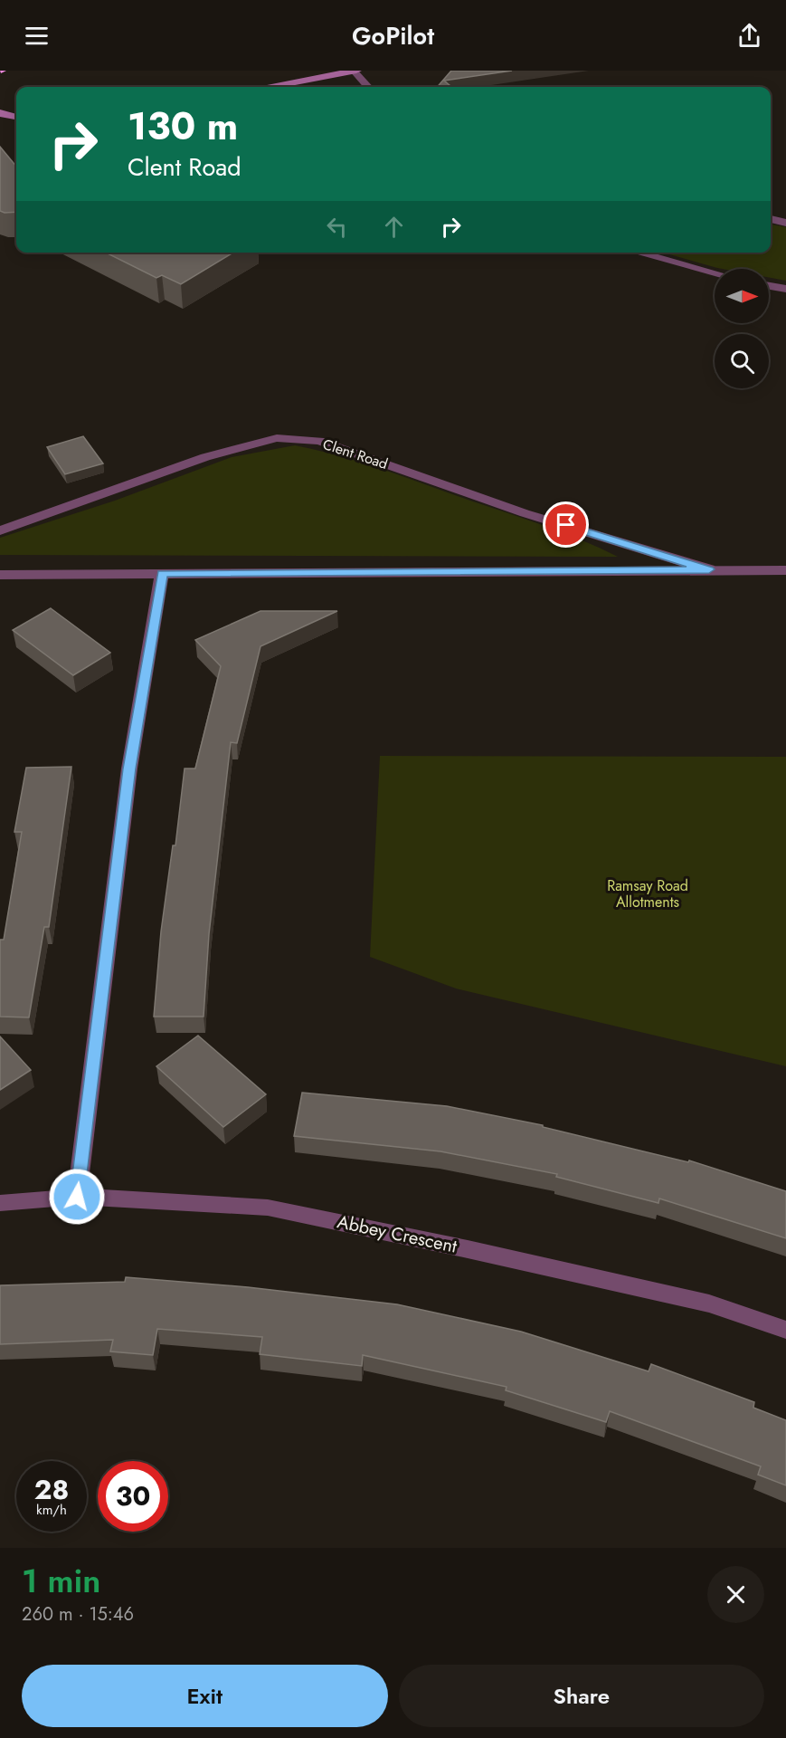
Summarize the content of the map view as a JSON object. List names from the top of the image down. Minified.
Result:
{"streets":{"street":["Clent Road","Abbey Crescent"]},"parks":["Ramsay Road Allotments"],"north":"right","page":{"header":"GoPilot","turn":["130 m","Clent Road"],"speed":"28 km/h","limit":"30","heading":["1 min","260 m · 15:46"],"buttons":["Exit","Share"]}}
